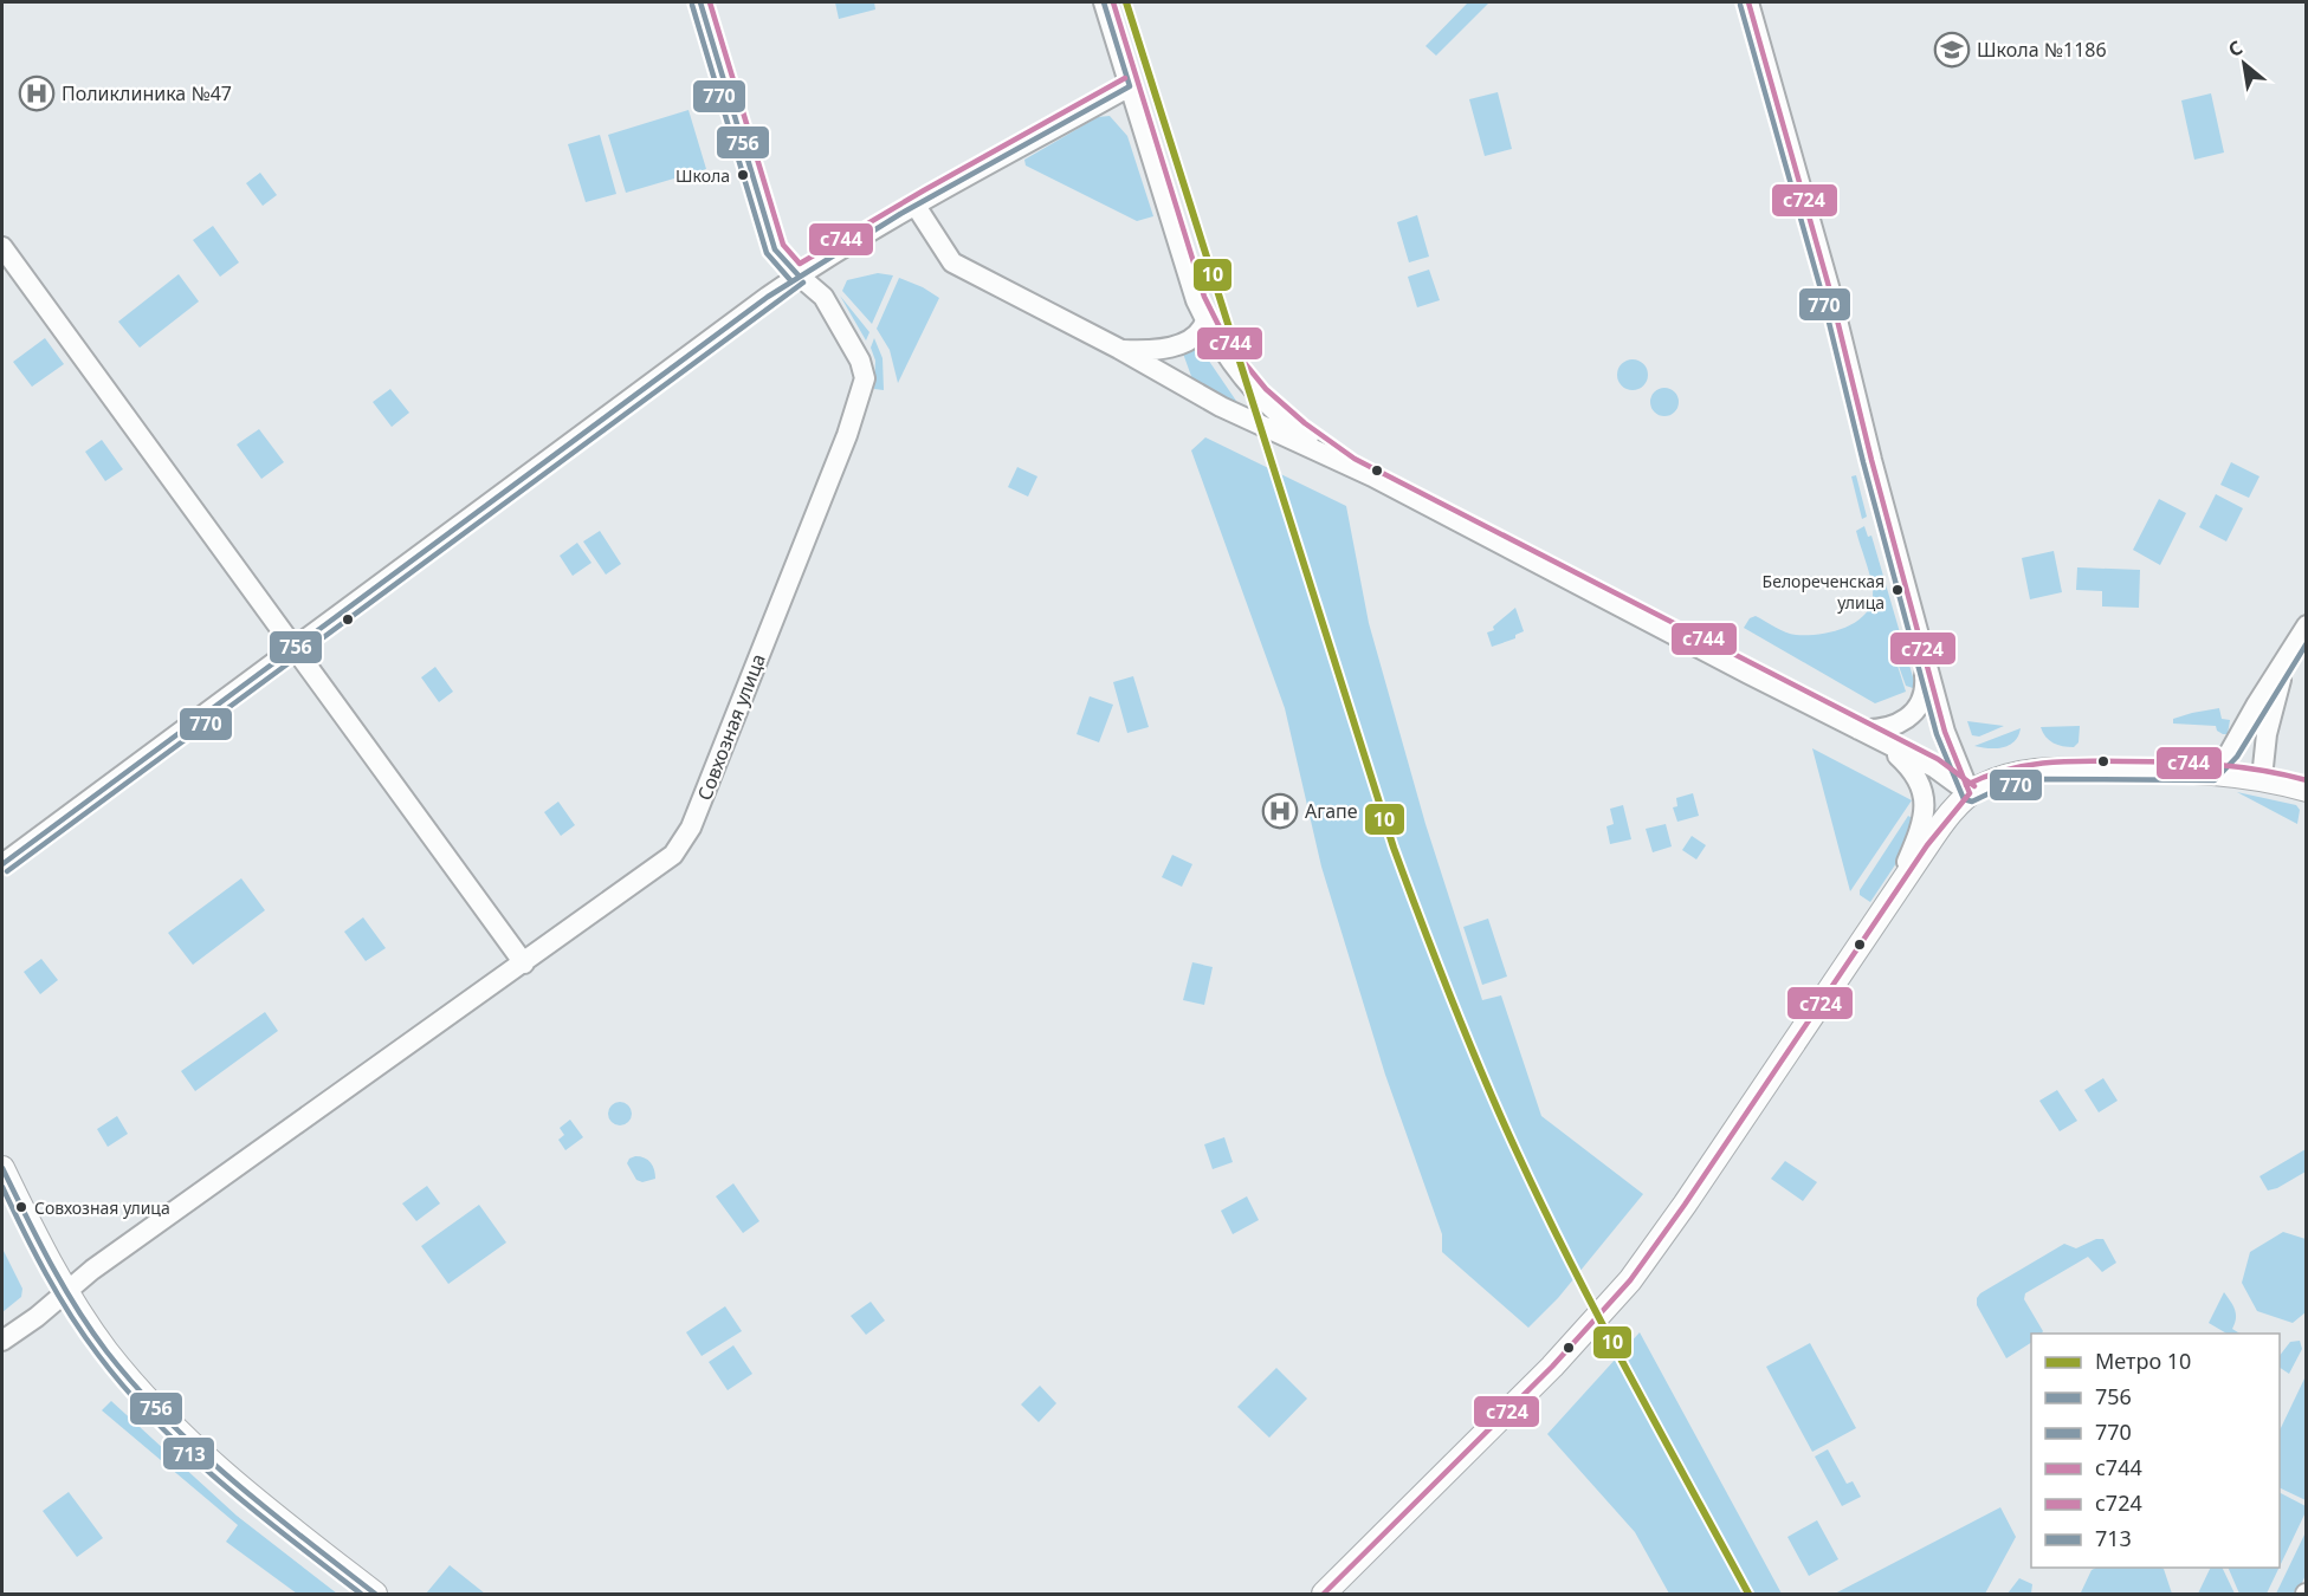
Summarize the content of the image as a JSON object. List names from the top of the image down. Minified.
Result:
{"streets":{"street":["Совхозная улица"]},"places":{"school or university":["Школа №1186"],"hospital":["Поликлиника №47","Агапе"],"other":["Школа","Белореченская улица","Совхозная улица"]},"lines":["metro line 10","transit line 756","transit line с744","transit line с724","transit line 770","transit line 713"],"legend":["Метро 10","756","770","с744","с724","713"],"north":"top left"}
